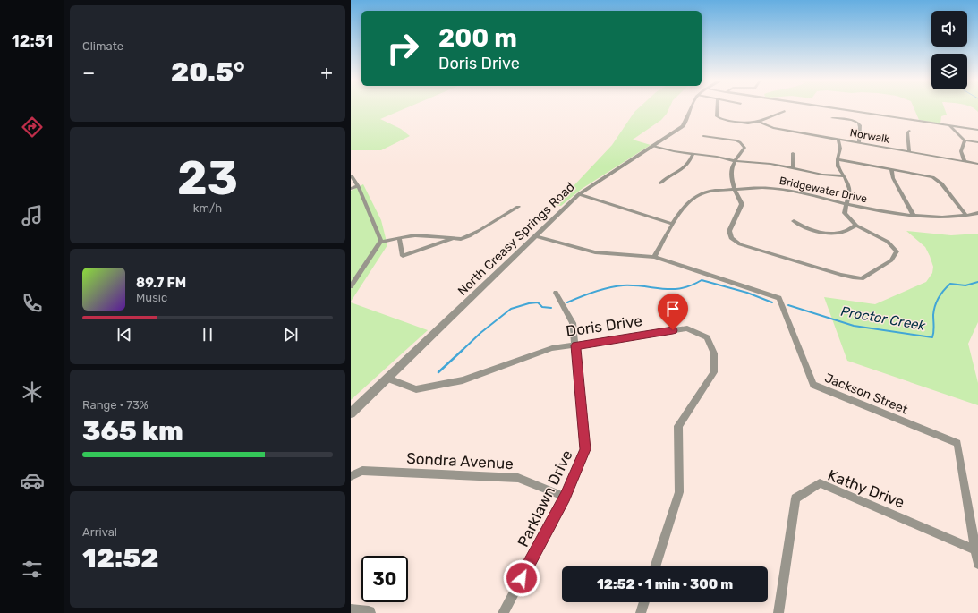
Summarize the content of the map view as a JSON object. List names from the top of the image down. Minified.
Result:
{"streets":{"street":["Norwalk","Bridgewater Drive","North Creasy Springs Road","Doris Drive","Jackson Street","Sondra Avenue","Kathy Drive","Parklawn Drive"]},"crossings":[["Bridgewater Drive","Jackson Street"],["North Creasy Springs Road","Doris Drive"],["North Creasy Springs Road","Jackson Street"],["Doris Drive","Parklawn Drive"],["Jackson Street","Kathy Drive"],["Sondra Avenue","Parklawn Drive"]],"water":["Proctor Creek"],"page":{"tabs":"12:51","tile":["Climate",["23","km/h"],["Range · 73%","365 km"],["Arrival","12:52"]],"turn":["200 m","Doris Drive"],"heat":["−","20.5°","+"],"song":["89.7 FM","Music"],"limit":"30","trip":"12:52 · 1 min · 300 m"}}
